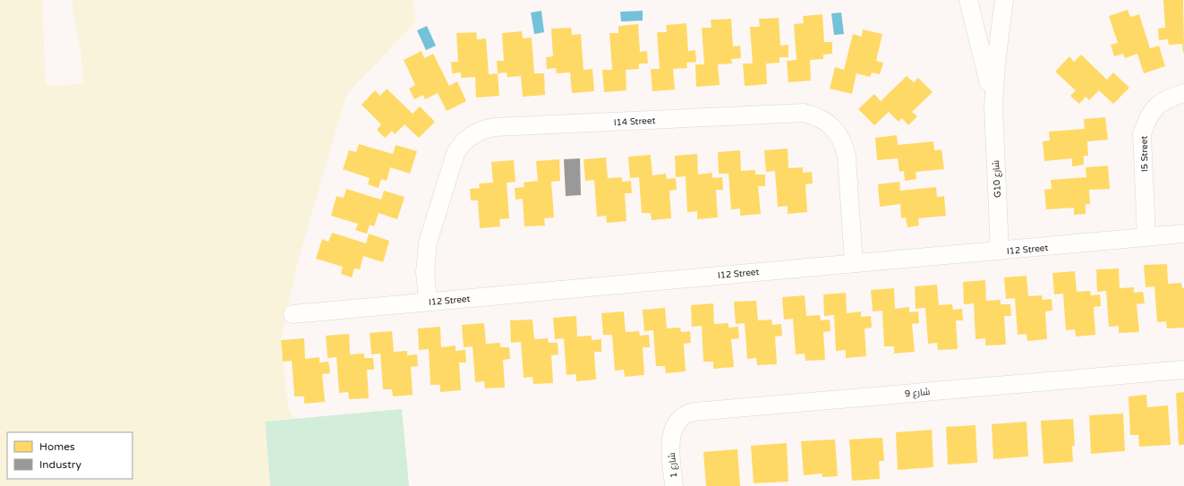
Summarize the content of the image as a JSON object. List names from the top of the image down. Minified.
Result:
{"streets":{"street":["I14 Street","I5 Street","G10 شارع","I12 Street","شارع 9","شارع 1"]},"crossings":[["I14 Street","I12 Street"],["I5 Street","I12 Street"],["G10 شارع","I12 Street"],["شارع 9","شارع 1"]],"legend":["Homes","Industry"]}
